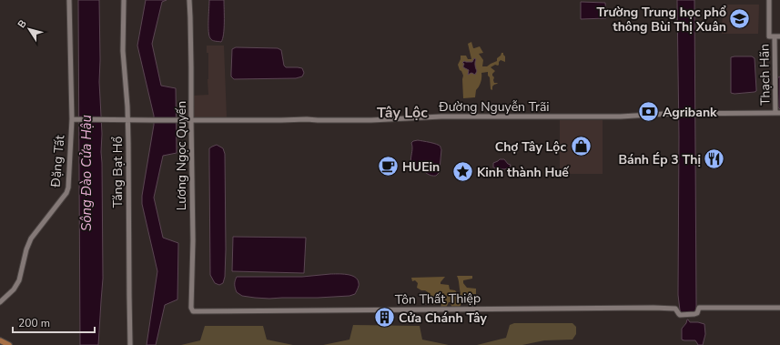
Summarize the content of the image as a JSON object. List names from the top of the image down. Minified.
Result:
{"streets":{"street":["Thạch Hãn","Đường Nguyễn Trãi","Lương Ngọc Quyến","Đặng Tất","Tăng Bạt Hổ","Tôn Thất Thiệp"]},"crossings":[["Thạch Hãn","Đường Nguyễn Trãi"],["Đường Nguyễn Trãi","Lương Ngọc Quyến"],["Đường Nguyễn Trãi","Đặng Tất"],["Đường Nguyễn Trãi","Tăng Bạt Hổ"],["Lương Ngọc Quyến","Tôn Thất Thiệp"]],"districts":["Tây Lộc"],"water":["Sông Đào Cửa Hậu"],"places":{"school or university":["Trường Trung học phổ thông Bùi Thị Xuân"],"bank":["Agribank"],"shop":["Chợ Tây Lộc"],"restaurant":["Bánh Ép 3 Thị"],"cafe":["HUEin"],"place":["Kinh thành Huế"],"building":["Cửa Chánh Tây"]},"scale_bar":"200 m","north":"top left"}
